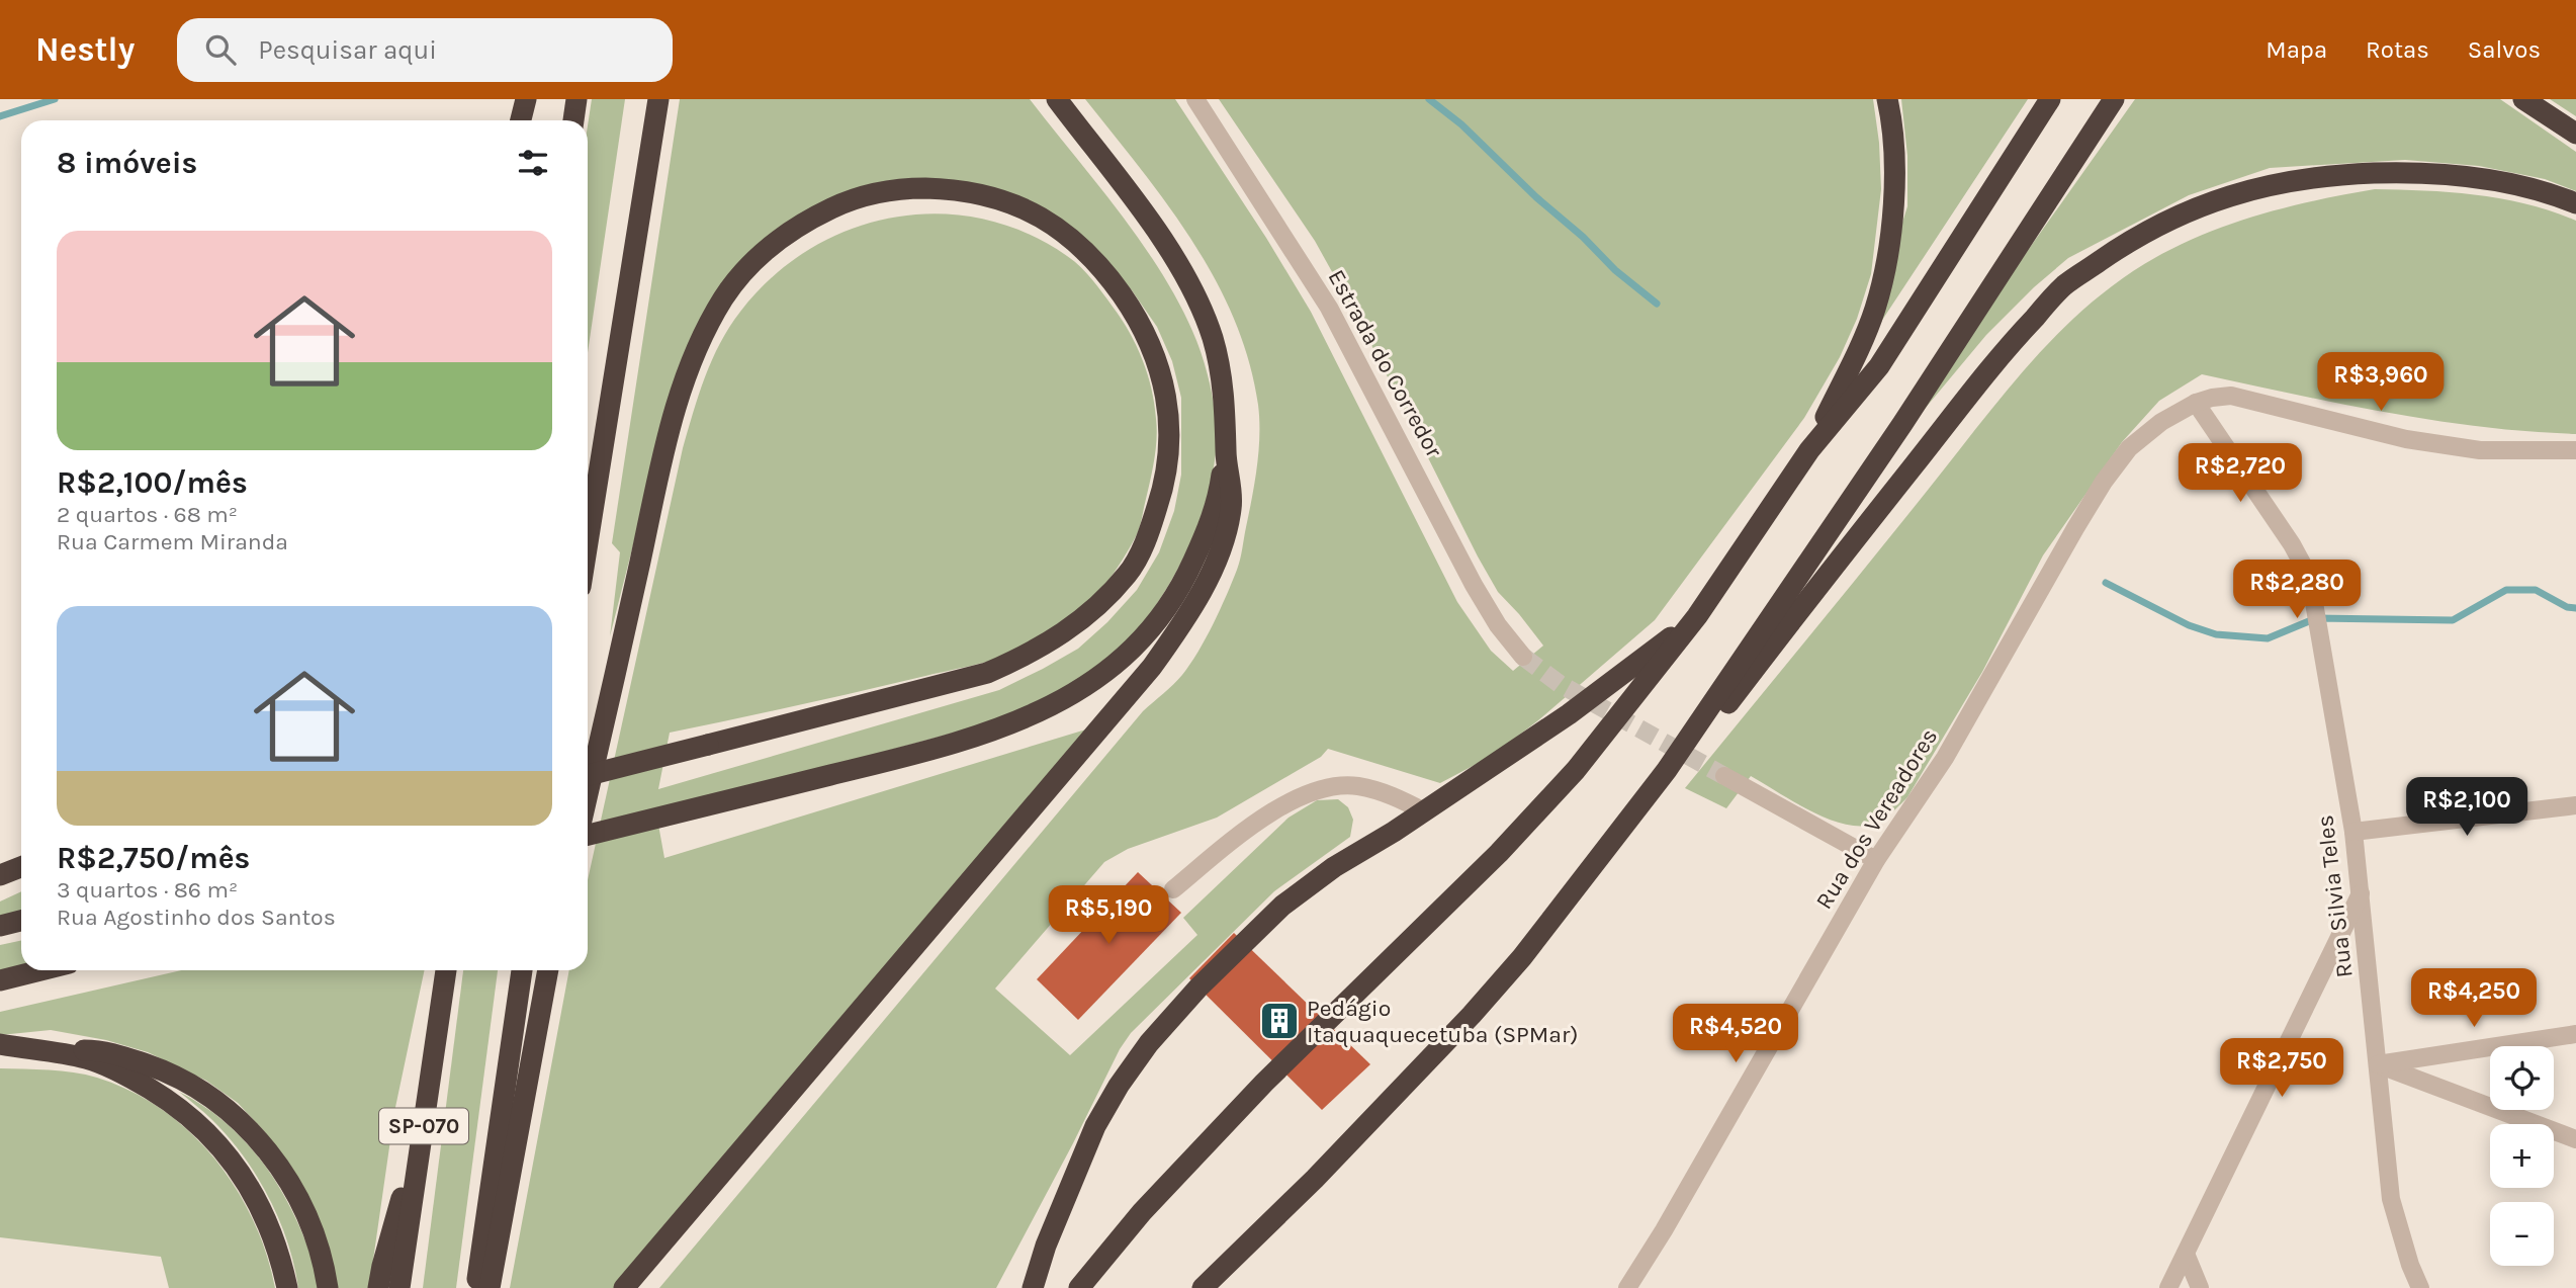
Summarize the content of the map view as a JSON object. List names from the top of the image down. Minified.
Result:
{"streets":{"highway":["SP-070"],"street":["Estrada do Corredor","Rua dos Vereadores","Rua Silvia Teles"]},"crossings":[["Rua dos Vereadores","Rua Silvia Teles"]],"places":{"building":["Pedágio Itaquaquecetuba (SPMar)"]},"page":{"header":"Nestly","search":"Pesquisar aqui","nav":["Mapa","Rotas","Salvos"],"heading":"8 imóveis","list":[{"name":"R$2,100/mês","note":"2 quartos · 68 m² · Rua Carmem Miranda"},{"name":"R$2,750/mês","note":"3 quartos · 86 m² · Rua Agostinho dos Santos"}],"price":["R$3,960","R$2,720","R$2,280","R$2,100","R$5,190","R$4,250","R$4,520","R$2,750"],"map_buttons":["+","−"]}}
